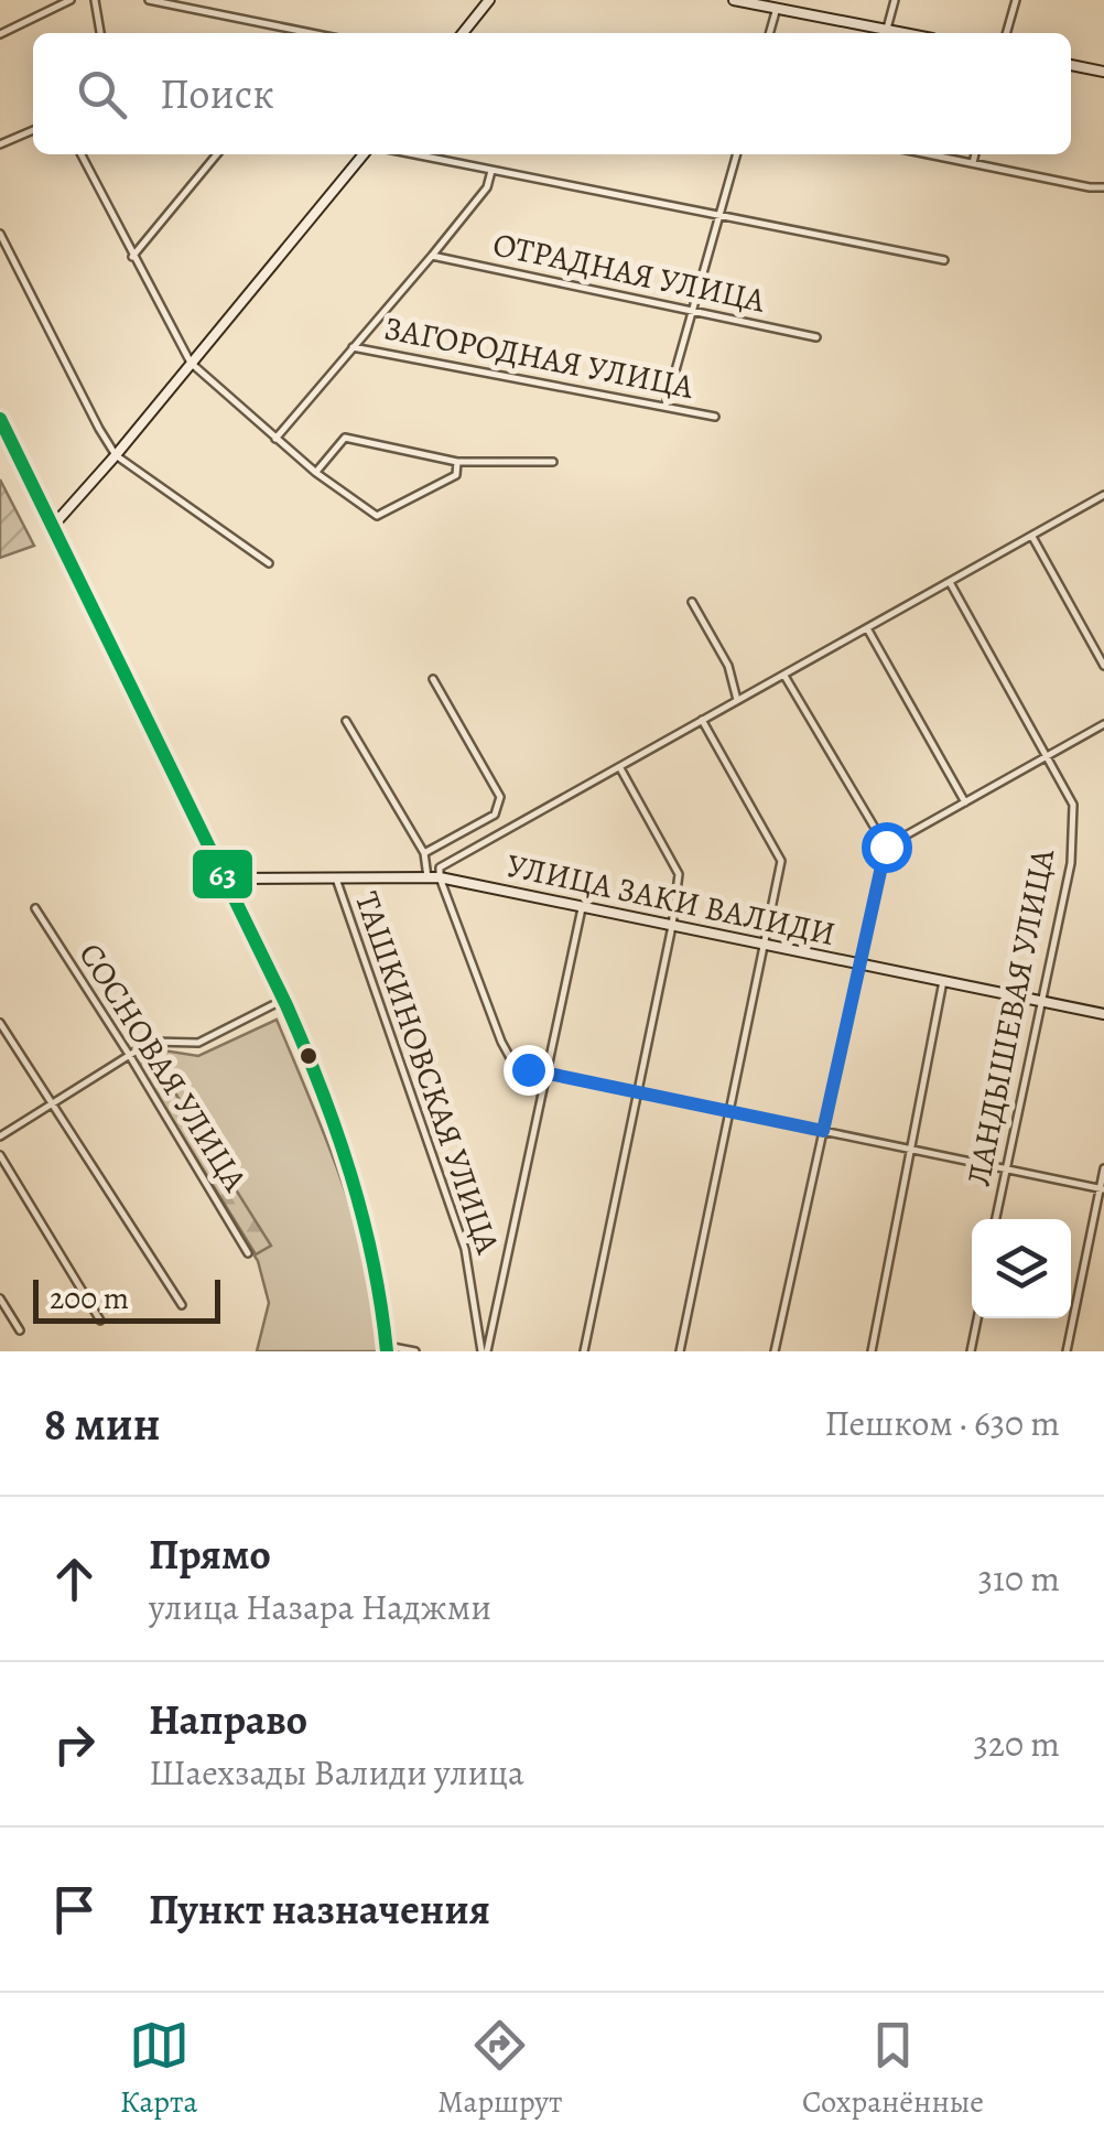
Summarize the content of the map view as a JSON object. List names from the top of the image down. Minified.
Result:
{"streets":{"street":["ОТРАДНАЯ УЛИЦА","ЗАГОРОДНАЯ УЛИЦА","УЛИЦА ЗАКИ ВАЛИДИ","ЛАНДЫШЕВАЯ УЛИЦА","СОСНОВАЯ УЛИЦА","ТАШКИНОВСКАЯ УЛИЦА"]},"crossings":[["УЛИЦА ЗАКИ ВАЛИДИ","ЛАНДЫШЕВАЯ УЛИЦА"],["УЛИЦА ЗАКИ ВАЛИДИ","ТАШКИНОВСКАЯ УЛИЦА"]],"lines":["transit line 63"],"scale_bar":"200 m","page":{"search":"Поиск","scale":"200 m","heading":["8 мин","Пешком · 630 m"],"list":[["Прямо","улица Назара Наджми","310 m"],["Направо","Шаехзады Валиди улица","320 m"],"Пункт назначения"],"nav":["Карта","Маршрут","Сохранённые"]}}
